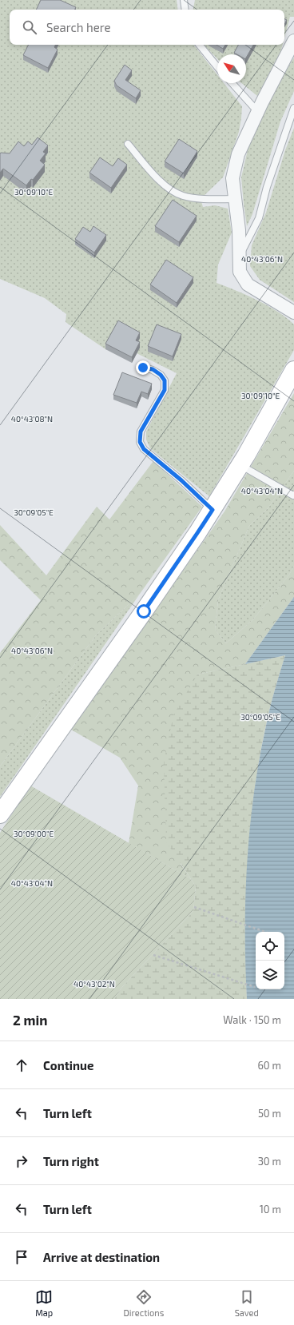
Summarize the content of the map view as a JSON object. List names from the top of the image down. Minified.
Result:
{"north":"top left","page":{"search":"Search here","heading":["2 min","Walk · 150 m"],"list":[["Continue","60 m"],["Turn left","50 m"],["Turn right","30 m"],["Turn left","10 m"],"Arrive at destination"],"nav":["Map","Directions","Saved"]},"coordinates":["30°09'10\"E","40°43'06\"N","40°43'08\"N","40°43'04\"N","30°09'05\"E","30°09'00\"E","40°43'02\"N"]}
